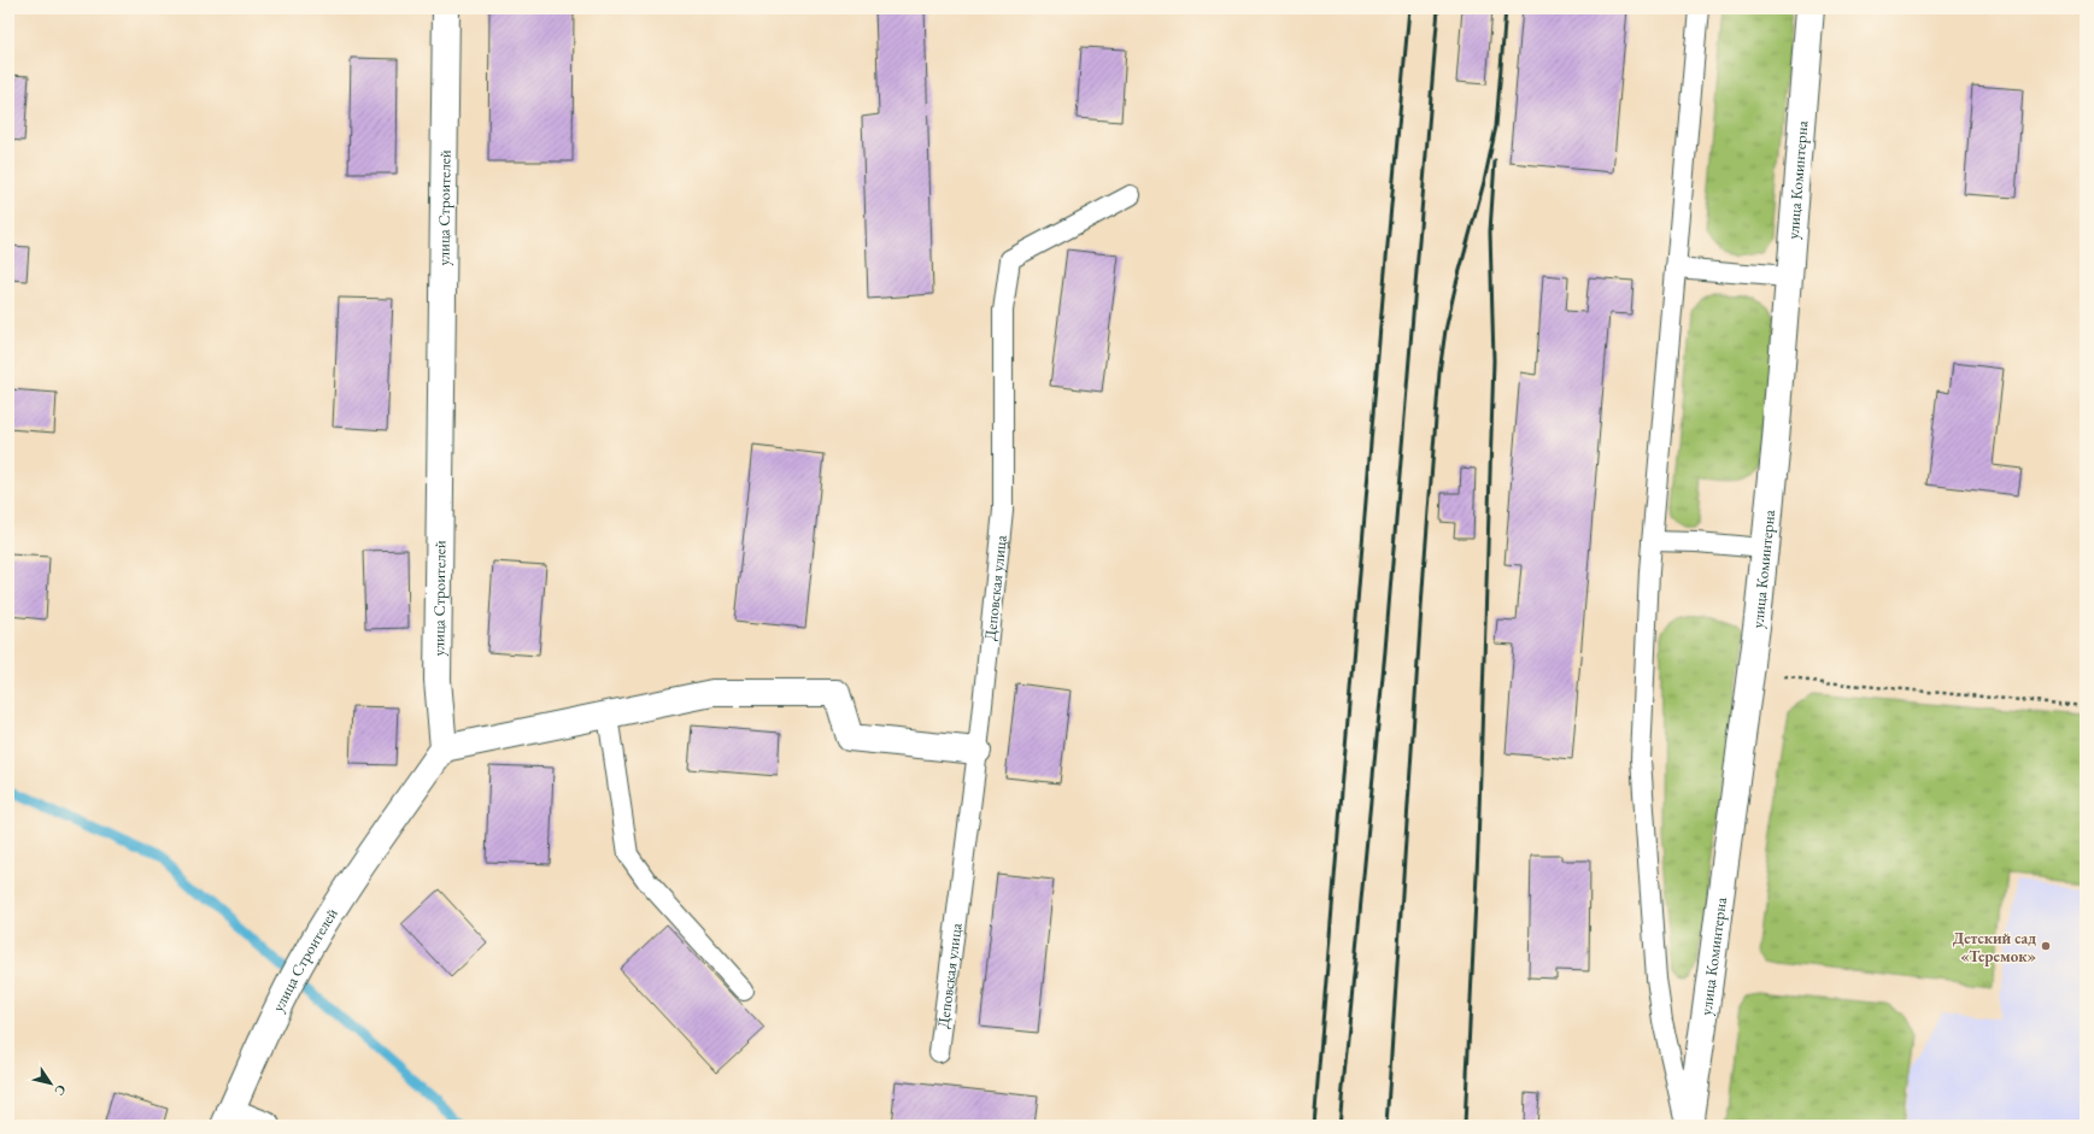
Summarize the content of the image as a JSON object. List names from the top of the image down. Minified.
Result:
{"streets":{"street":["улица Коминтерна","улица Строителей"],"lane":["Деповская улица"]},"places":["Детский сад «Теремок»"],"north":"bottom right"}
